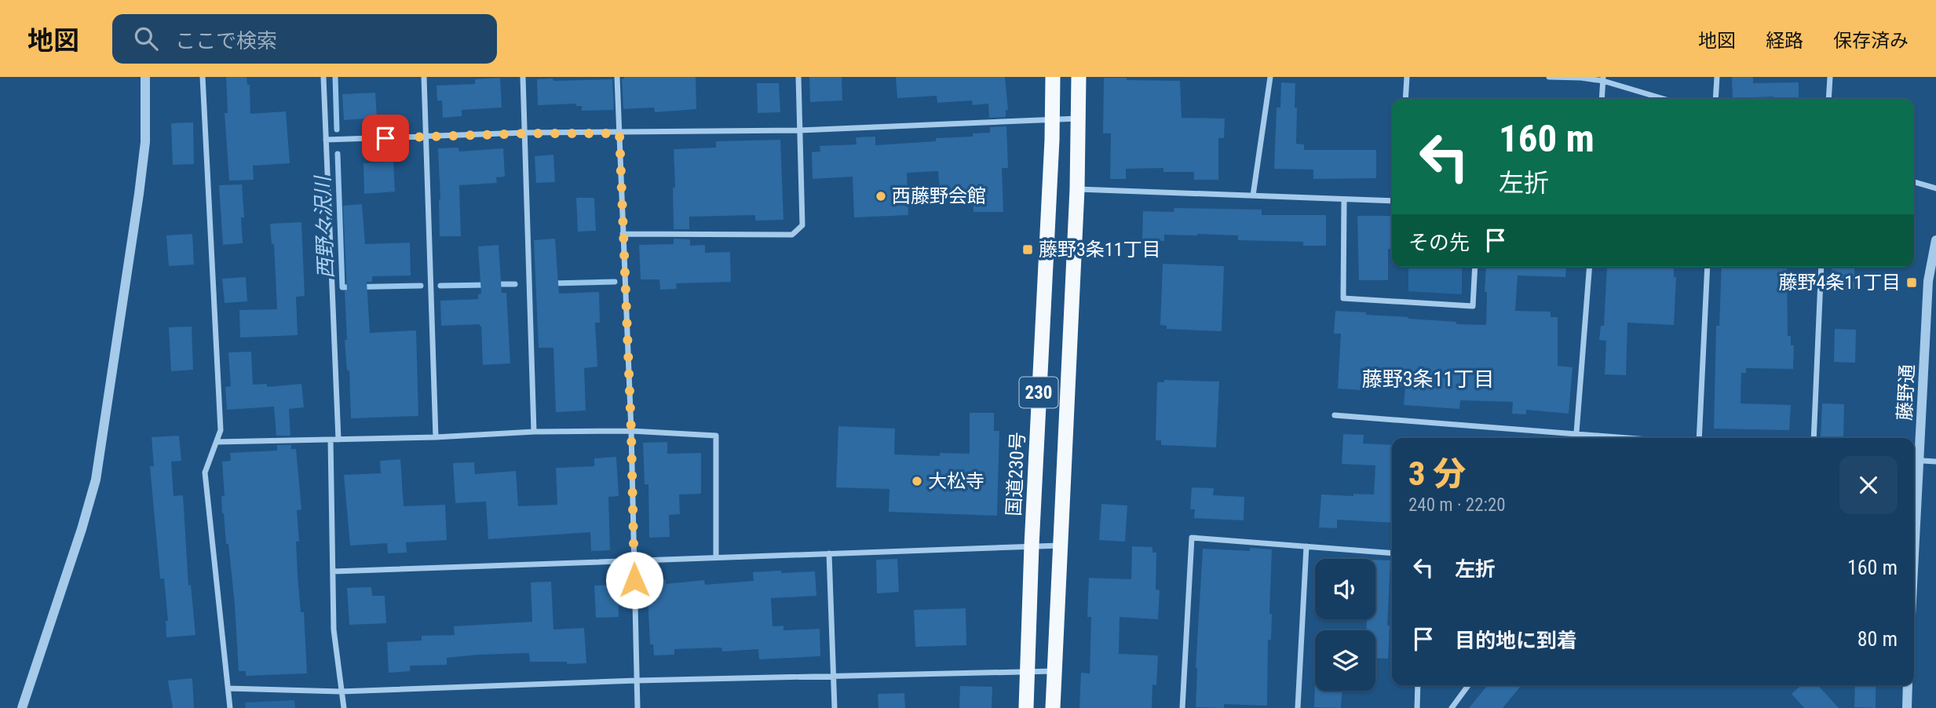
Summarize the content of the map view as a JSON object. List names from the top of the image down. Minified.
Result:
{"streets":{"highway":["230","国道230号"],"street":["藤野通"]},"districts":["藤野3条11丁目"],"water":["西野々沢川"],"places":{"other":["西藤野会館","大松寺"],"transit":["藤野3条11丁目","藤野4条11丁目"]},"page":{"header":"地図","search":"ここで検索","nav":["地図","経路","保存済み"],"turn":["160 m","左折"],"then":"その先","heading":["3 分","240 m · 22:20"],"list":[{"name":"左折","value":"160 m"},{"name":"目的地に到着","value":"80 m"}]}}
